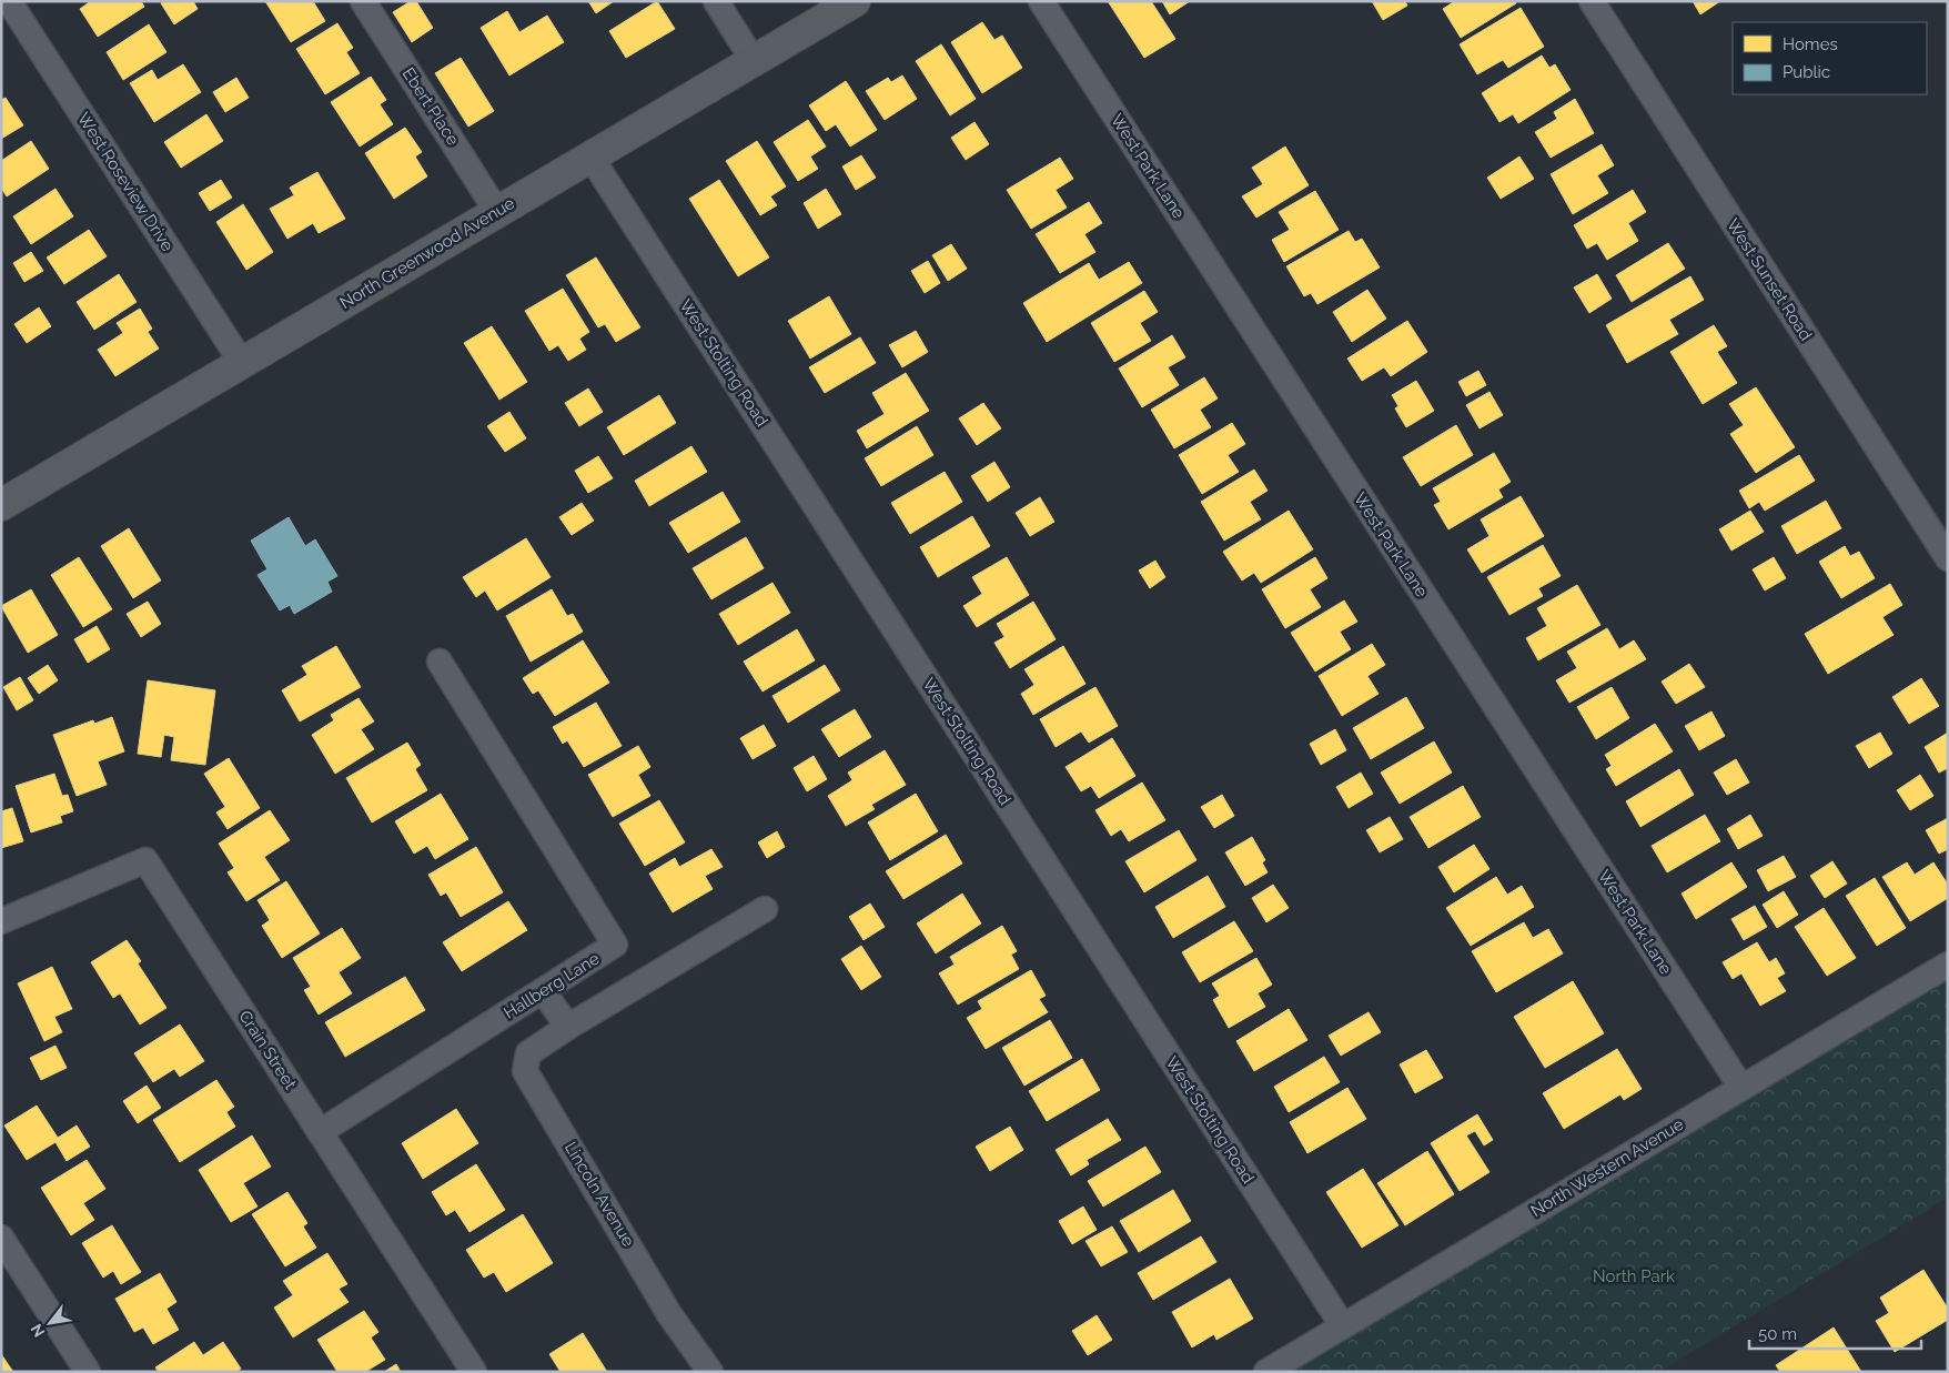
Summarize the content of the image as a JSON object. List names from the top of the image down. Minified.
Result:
{"streets":{"main road":["North Greenwood Avenue"],"street":["Ebert Place","West Park Lane","West Roseview Drive","West Sunset Road","West Stolting Road","Hallberg Lane","Crain Street","North Western Avenue","Lincoln Avenue"]},"crossings":[["Ebert Place","North Greenwood Avenue"],["West Park Lane","North Western Avenue"],["West Roseview Drive","North Greenwood Avenue"],["North Greenwood Avenue","West Stolting Road"],["West Stolting Road","North Western Avenue"],["Hallberg Lane","Crain Street"]],"parks":["North Park"],"legend":["Homes","Public"],"scale_bar":"50 m","north":"bottom left"}
